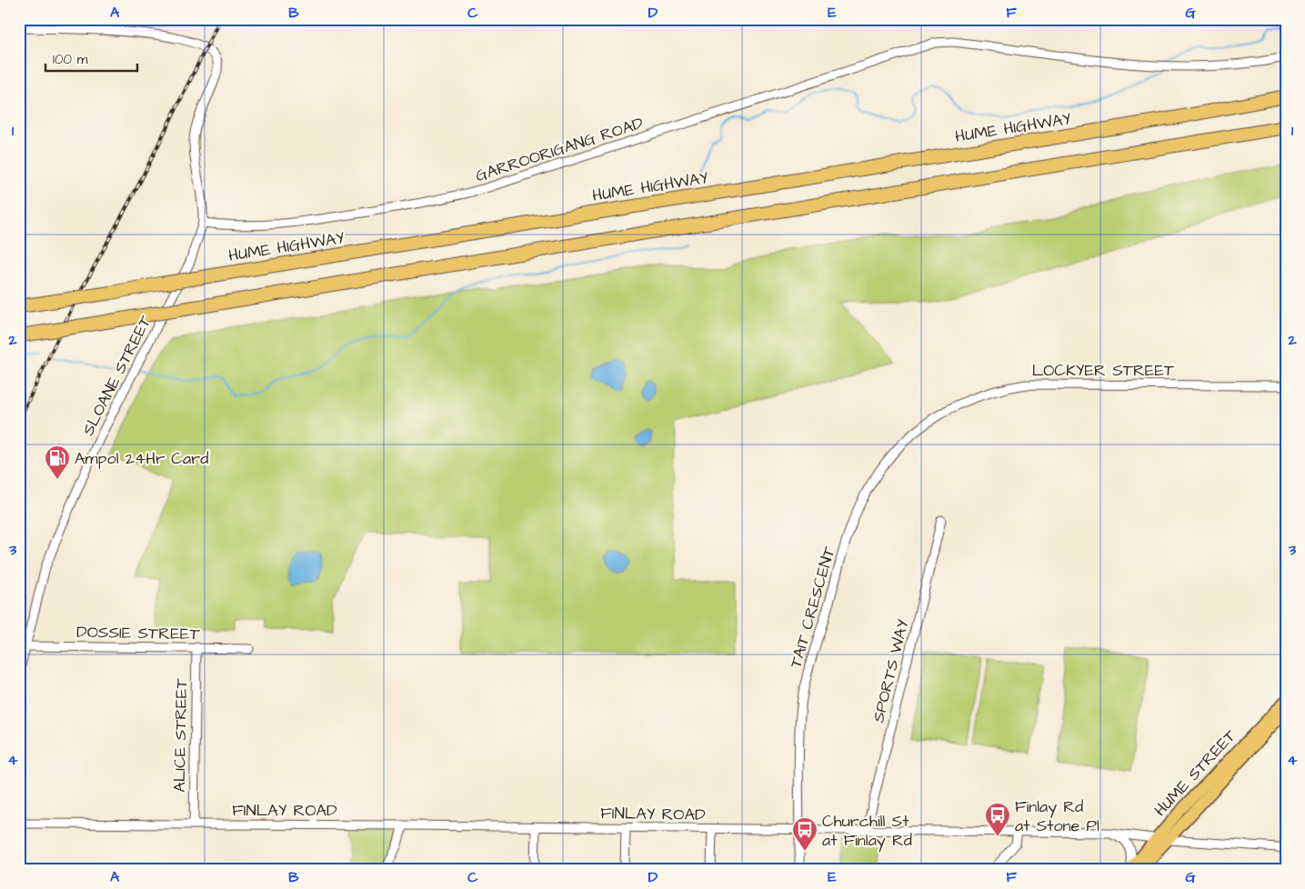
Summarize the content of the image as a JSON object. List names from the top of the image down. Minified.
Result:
{"streets":{"highway":["HUME HIGHWAY"],"main road":["HUME STREET"],"street":["GARROORIGANG ROAD","LOCKYER STREET","SLOANE STREET","TAIT CRESCENT","DOSSIE STREET","SPORTS WAY","ALICE STREET","FINLAY ROAD"]},"crossings":[["GARROORIGANG ROAD","SLOANE STREET"],["LOCKYER STREET","TAIT CRESCENT"],["SLOANE STREET","DOSSIE STREET"],["TAIT CRESCENT","FINLAY ROAD"],["DOSSIE STREET","ALICE STREET"],["SPORTS WAY","FINLAY ROAD"],["ALICE STREET","FINLAY ROAD"],["HUME STREET","FINLAY ROAD"]],"places":{"fuel station":["Ampol 24Hr Card"],"bus stop":["Finlay Rd at Stone Pl","Churchill St at Finlay Rd"]},"scale_bar":"100 m","grid":{"columns":["A","B","C","D","E","F","G"],"rows":["1","2","3","4"]}}
